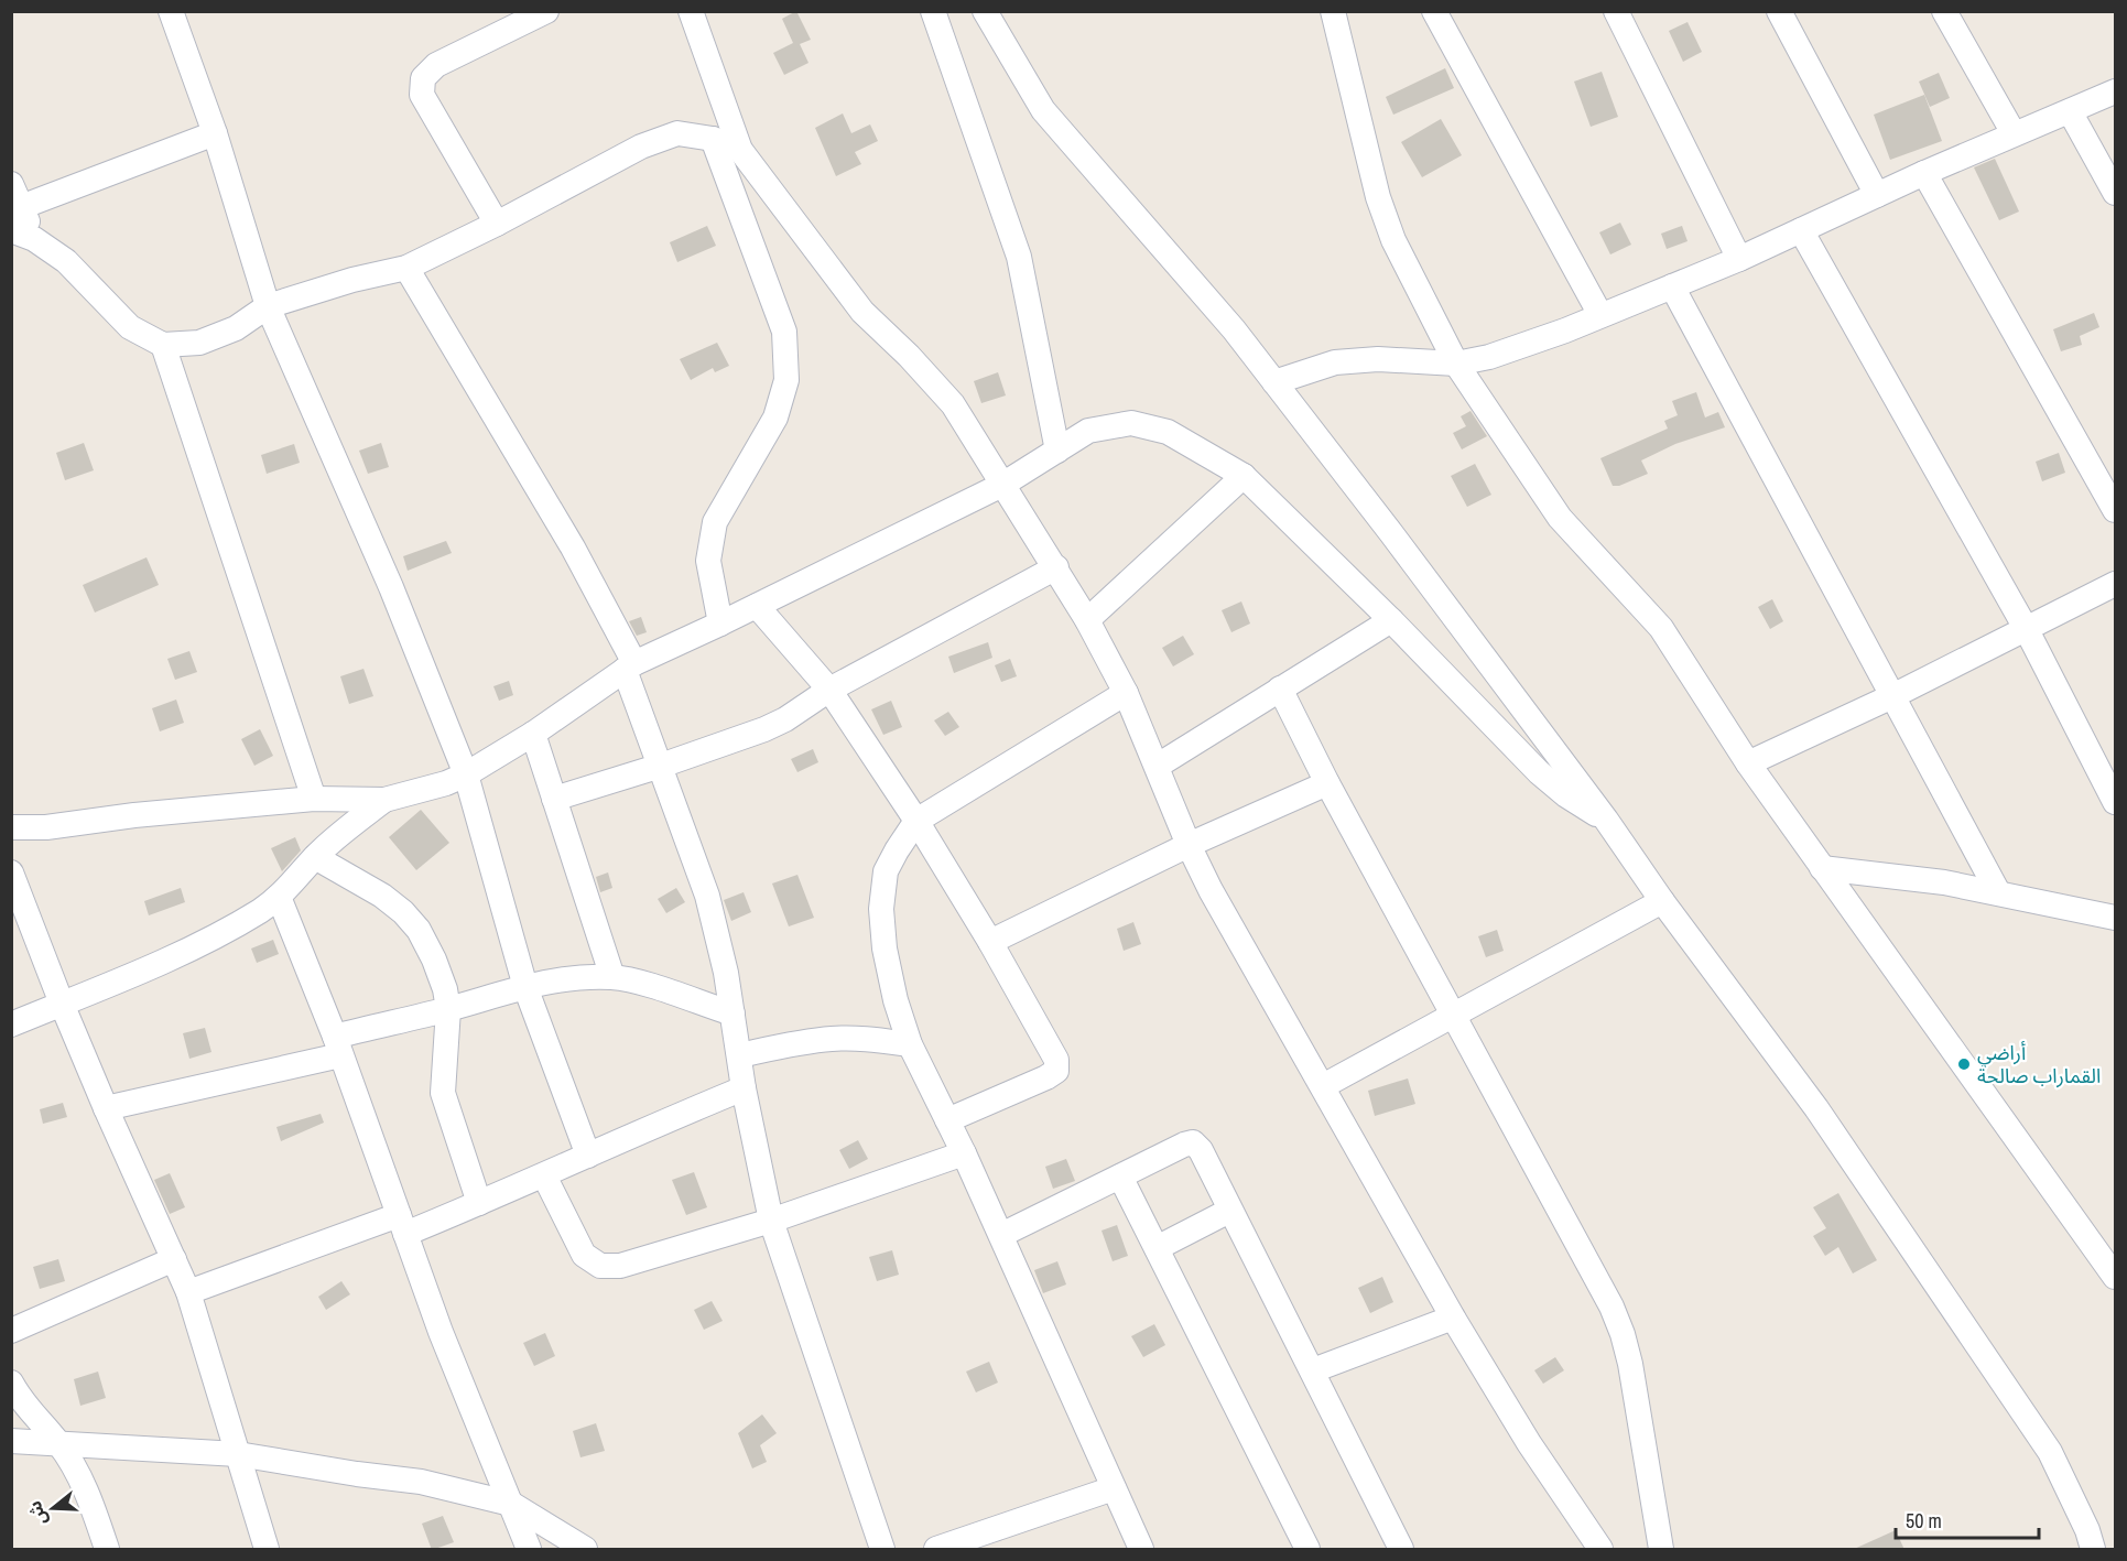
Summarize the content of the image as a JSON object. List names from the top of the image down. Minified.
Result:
{"places":["أراضي القماراب صالحة"],"scale_bar":"50 m","north":"left"}
